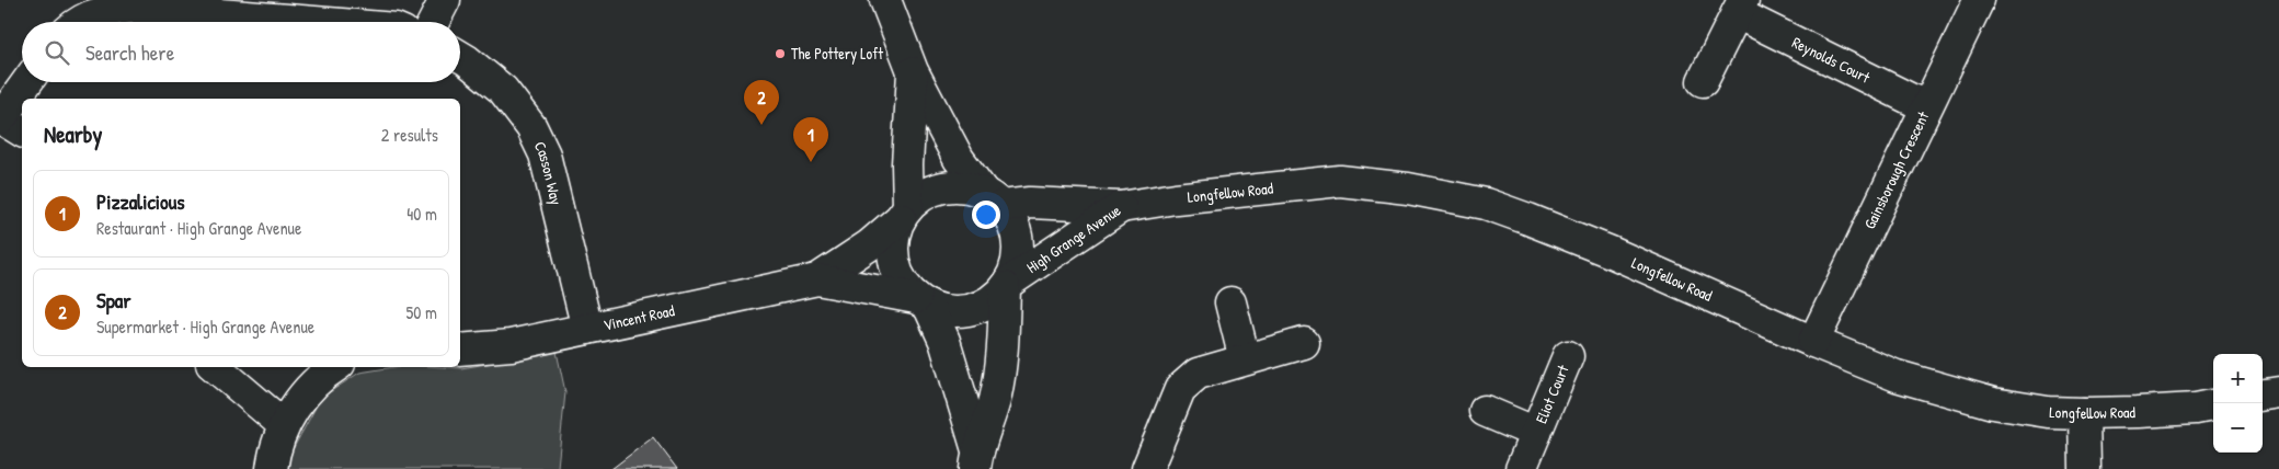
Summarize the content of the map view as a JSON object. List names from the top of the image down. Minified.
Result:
{"streets":{"street":["Reynolds Court","Gainsborough Crescent","Casson Way","Longfellow Road","High Grange Avenue","Vincent Road","Eliot Court"]},"crossings":[["Reynolds Court","Gainsborough Crescent"],["Gainsborough Crescent","Longfellow Road"],["Casson Way","Vincent Road"],["Longfellow Road","High Grange Avenue"],["High Grange Avenue","Vincent Road"]],"places":["The Pottery Loft"],"page":{"search":"Search here","pins":["2","1"],"heading":["Nearby","2 results"],"list":[{"mark":"1","name":"Pizzalicious","note":"Restaurant · High Grange Avenue","value":"40 m"},{"mark":"2","name":"Spar","note":"Supermarket · High Grange Avenue","value":"50 m"}],"map_buttons":["+","−"]}}
